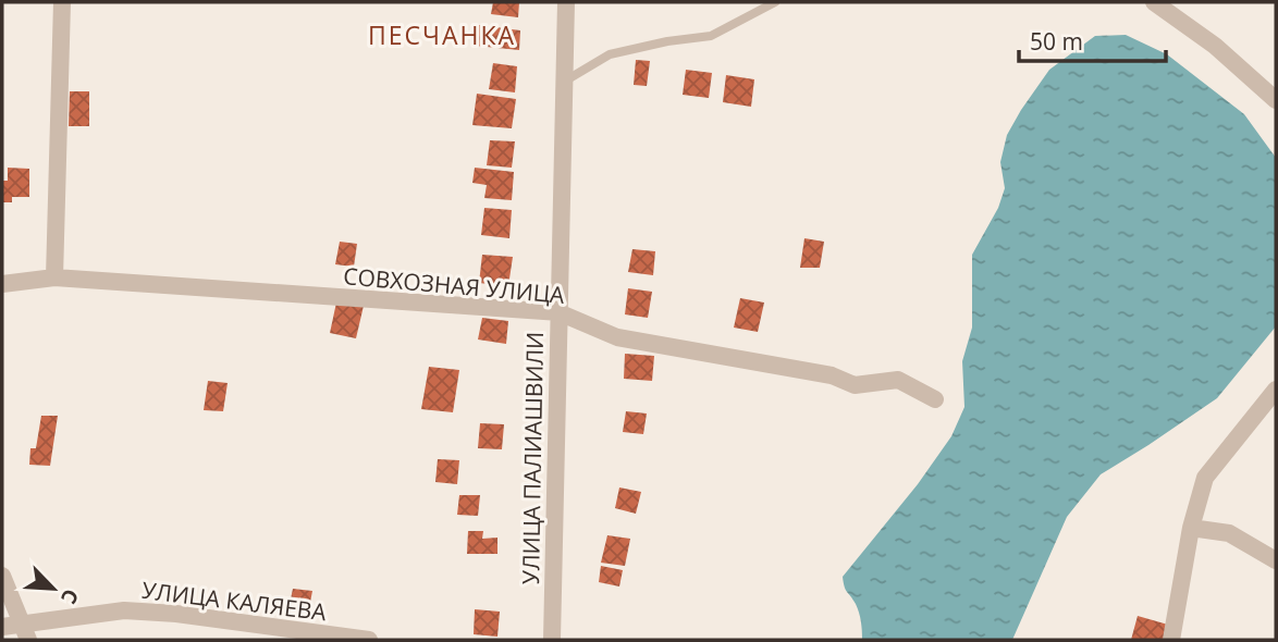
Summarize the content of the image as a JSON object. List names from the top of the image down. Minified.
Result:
{"streets":{"street":["СОВХОЗНАЯ УЛИЦА","УЛИЦА ПАЛИАШВИЛИ","УЛИЦА КАЛЯЕВА"]},"crossings":[["СОВХОЗНАЯ УЛИЦА","УЛИЦА ПАЛИАШВИЛИ"]],"districts":["ПЕСЧАНКА"],"scale_bar":"50 m","north":"bottom right"}
